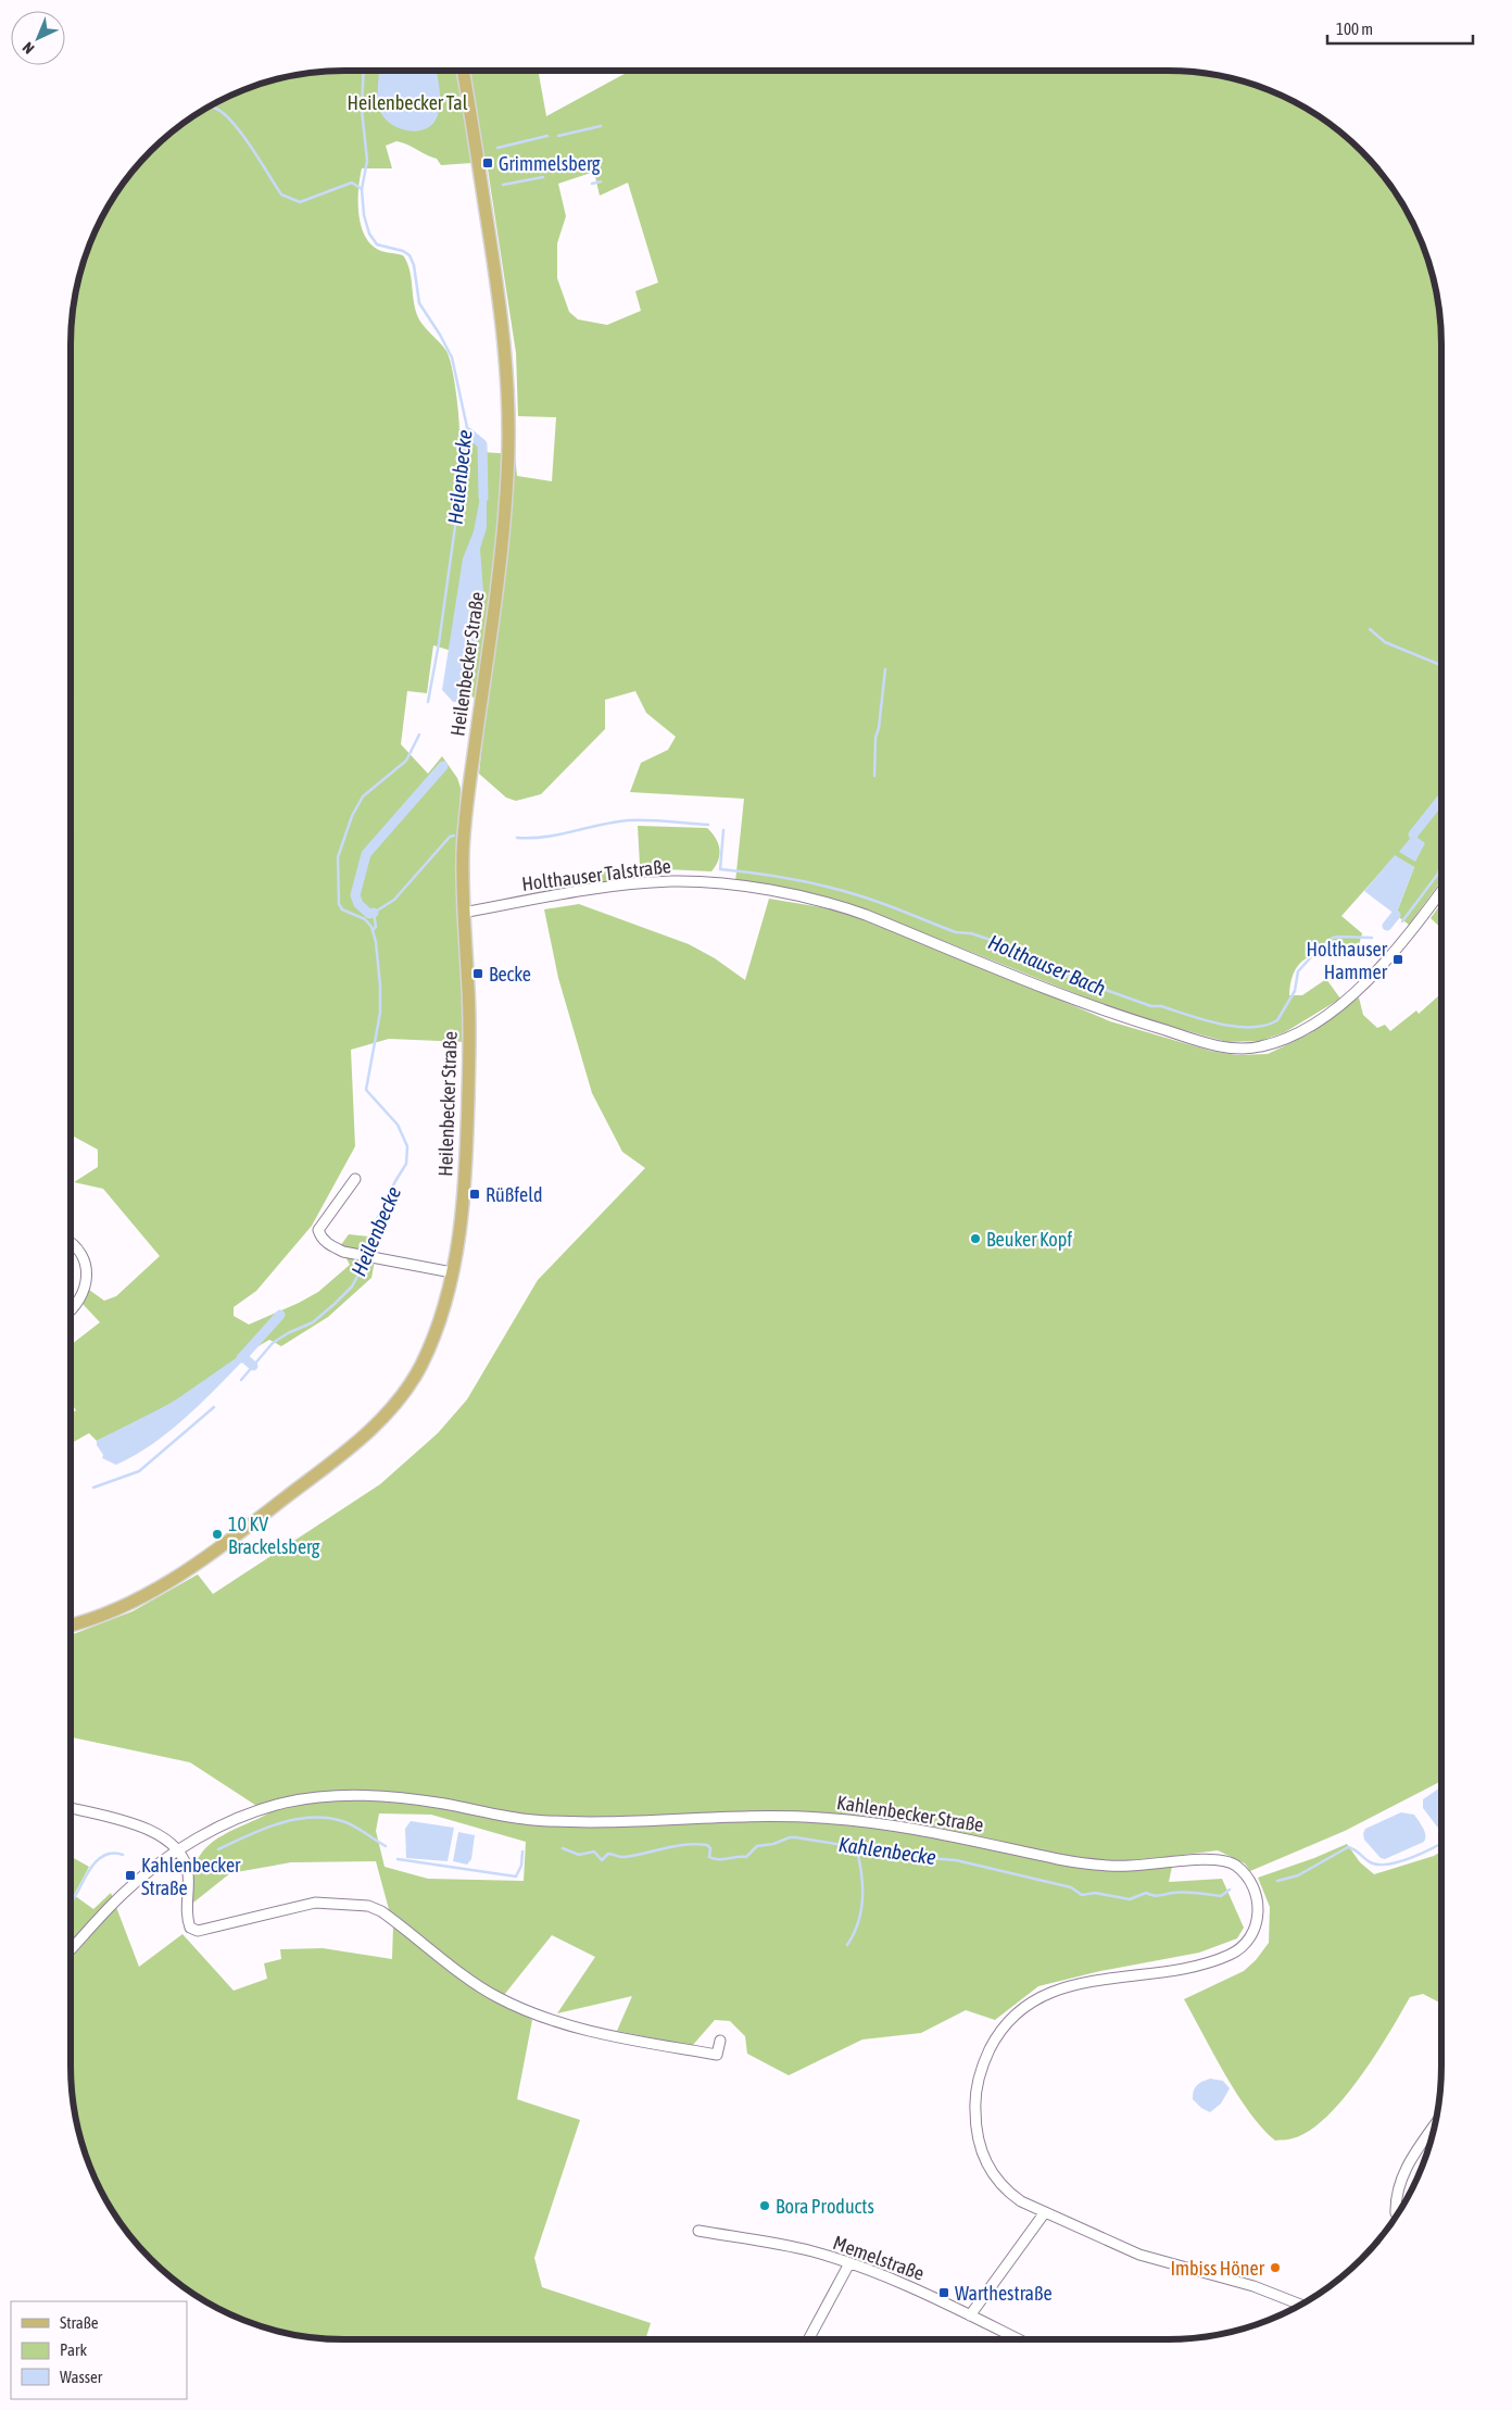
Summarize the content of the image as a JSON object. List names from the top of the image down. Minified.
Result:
{"streets":{"main road":["Heilenbecker Straße"],"street":["Holthauser Talstraße","Kahlenbecker Straße","Memelstraße"]},"crossings":[["Heilenbecker Straße","Holthauser Talstraße"]],"water":["Heilenbecke","Holthauser Bach","Kahlenbecke"],"parks":["Heilenbecker Tal"],"places":{"transit":["Grimmelsberg","Holthauser Hammer","Becke","Rüßfeld","Kahlenbecker Straße","Warthestraße"],"other":["Beuker Kopf","10 KV Brackelsberg","Bora Products","Imbiss Höner"]},"legend":["Straße","Park","Wasser"],"scale_bar":"100 m","north":"bottom left"}
